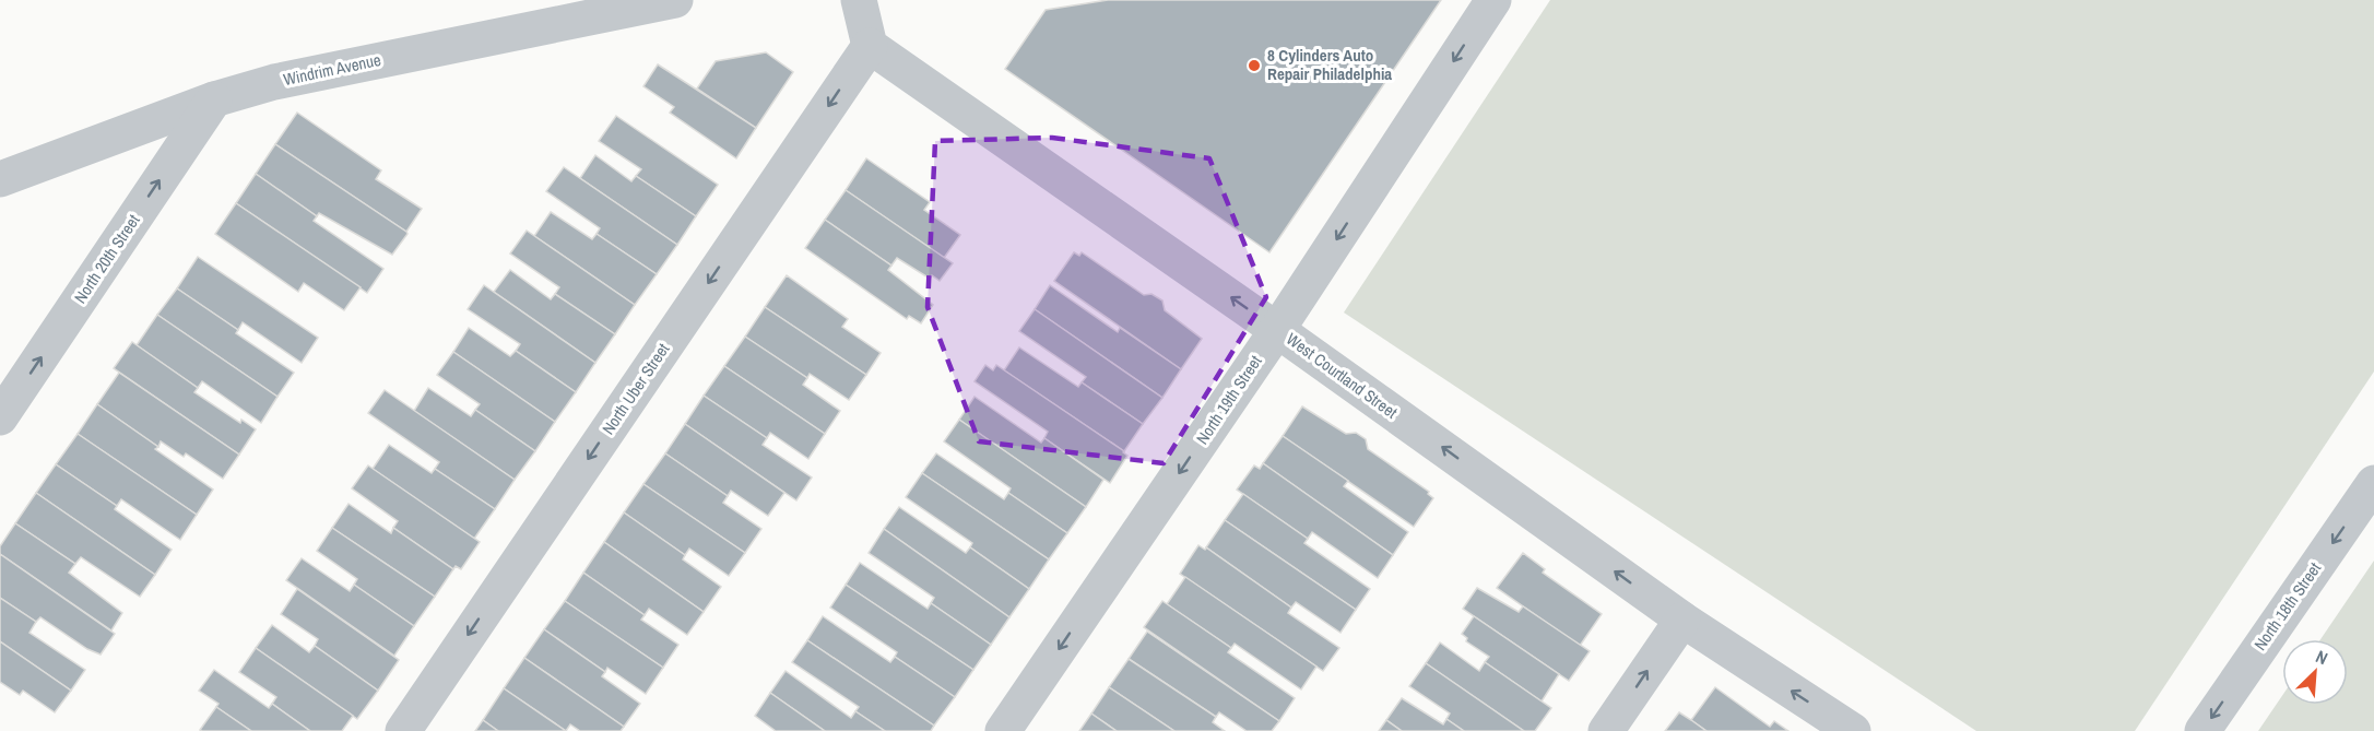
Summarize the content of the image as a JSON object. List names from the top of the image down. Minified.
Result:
{"streets":{"street":["Windrim Avenue","North 20th Street","West Courtland Street","North Uber Street","North 19th Street","North 18th Street"]},"crossings":[["Windrim Avenue","North 20th Street"],["West Courtland Street","North Uber Street"],["West Courtland Street","North 19th Street"]],"one_way":["North 20th Street","West Courtland Street","North Uber Street","North 19th Street","North 18th Street"],"places":["8 Cylinders Auto Repair Philadelphia"],"north":"top right"}
